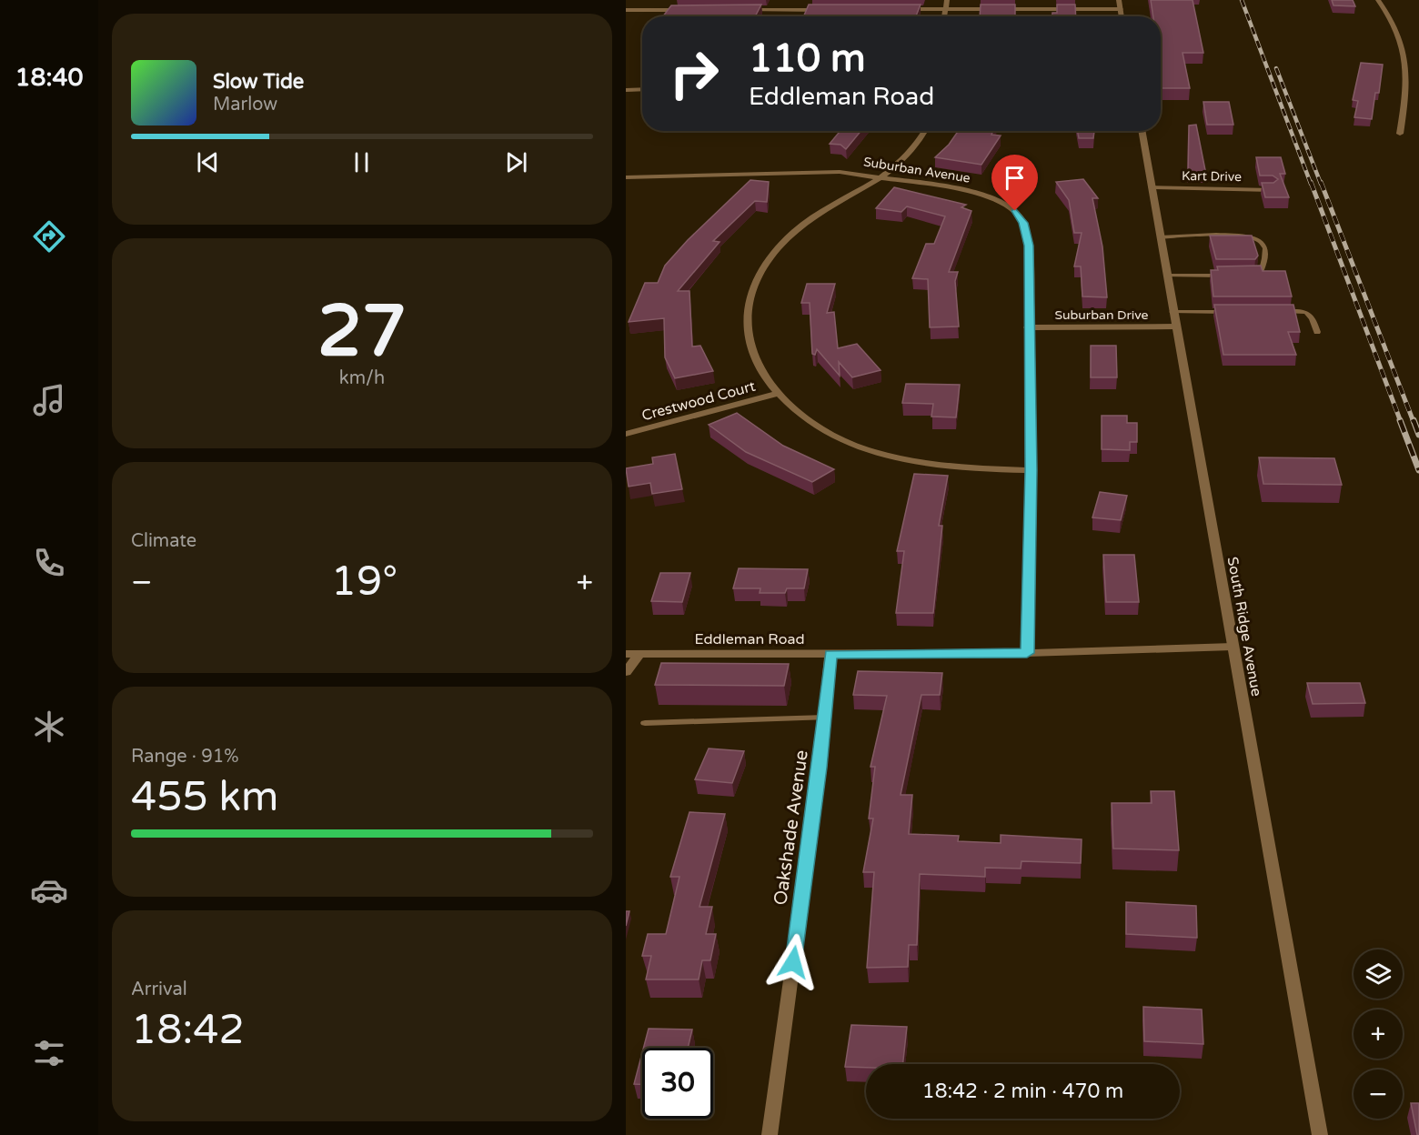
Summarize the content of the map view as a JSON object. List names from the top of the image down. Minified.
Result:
{"streets":{"street":["Suburban Avenue","Kart Drive","Suburban Drive","Crestwood Court","South Ridge Avenue","Eddleman Road","Oakshade Avenue"]},"crossings":[["Suburban Avenue","Suburban Drive"],["Suburban Avenue","Eddleman Road"],["Kart Drive","South Ridge Avenue"],["Suburban Drive","South Ridge Avenue"],["South Ridge Avenue","Eddleman Road"],["Eddleman Road","Oakshade Avenue"]],"page":{"tabs":"18:40","turn":["110 m","Eddleman Road"],"song":["Slow Tide","Marlow"],"tile":[["27","km/h"],"Climate",["Range · 91%","455 km"],["Arrival","18:42"]],"heat":["−","19°","+"],"map_buttons":["+","−"],"limit":"30","trip":"18:42 · 2 min · 470 m"}}
